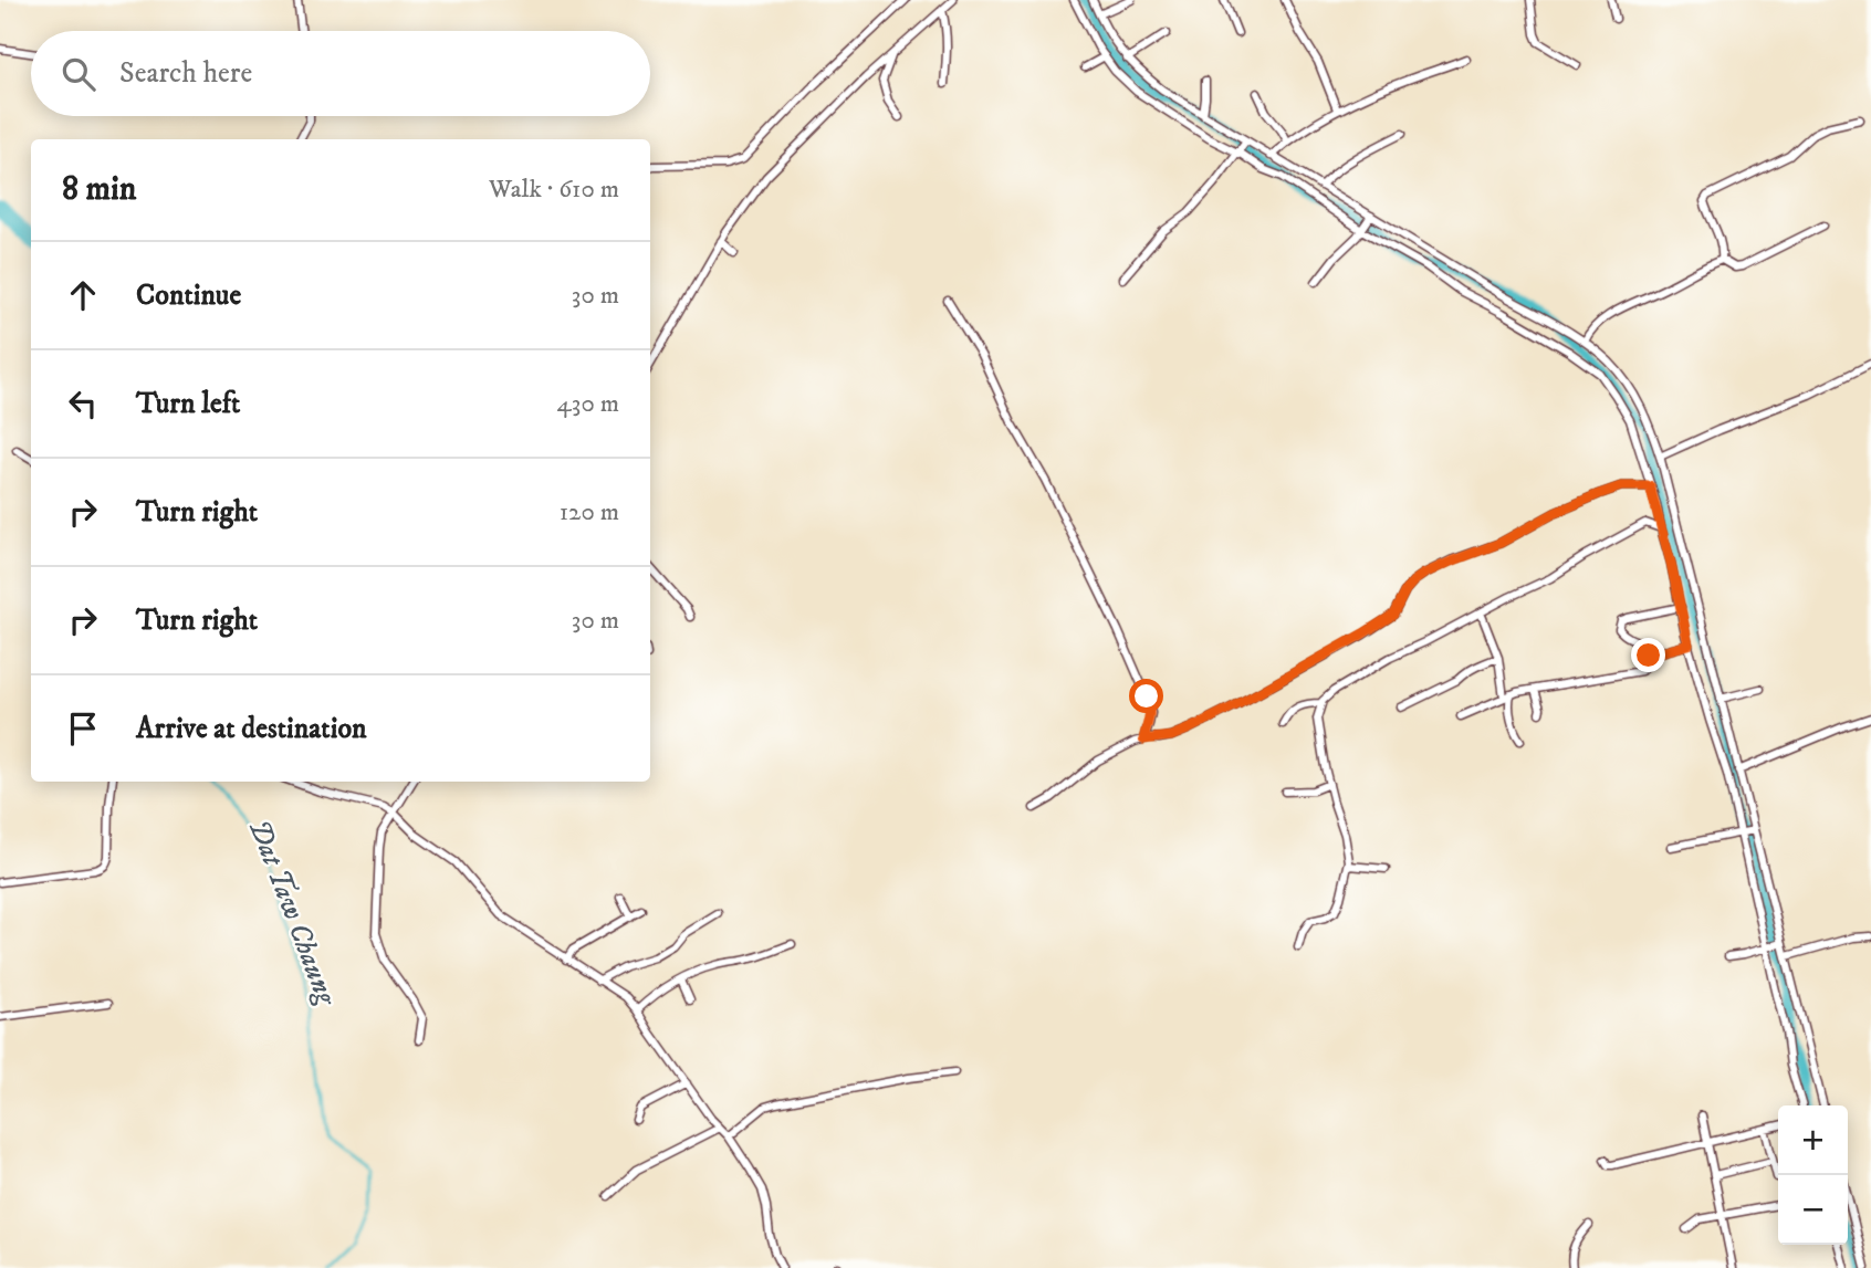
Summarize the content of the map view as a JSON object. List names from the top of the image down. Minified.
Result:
{"water":["Dat Taw Chaung"],"page":{"search":"Search here","heading":["8 min","Walk · 610 m"],"list":[["Continue","30 m"],["Turn left","430 m"],["Turn right","120 m"],["Turn right","30 m"],"Arrive at destination"],"map_buttons":["+","−"]}}
